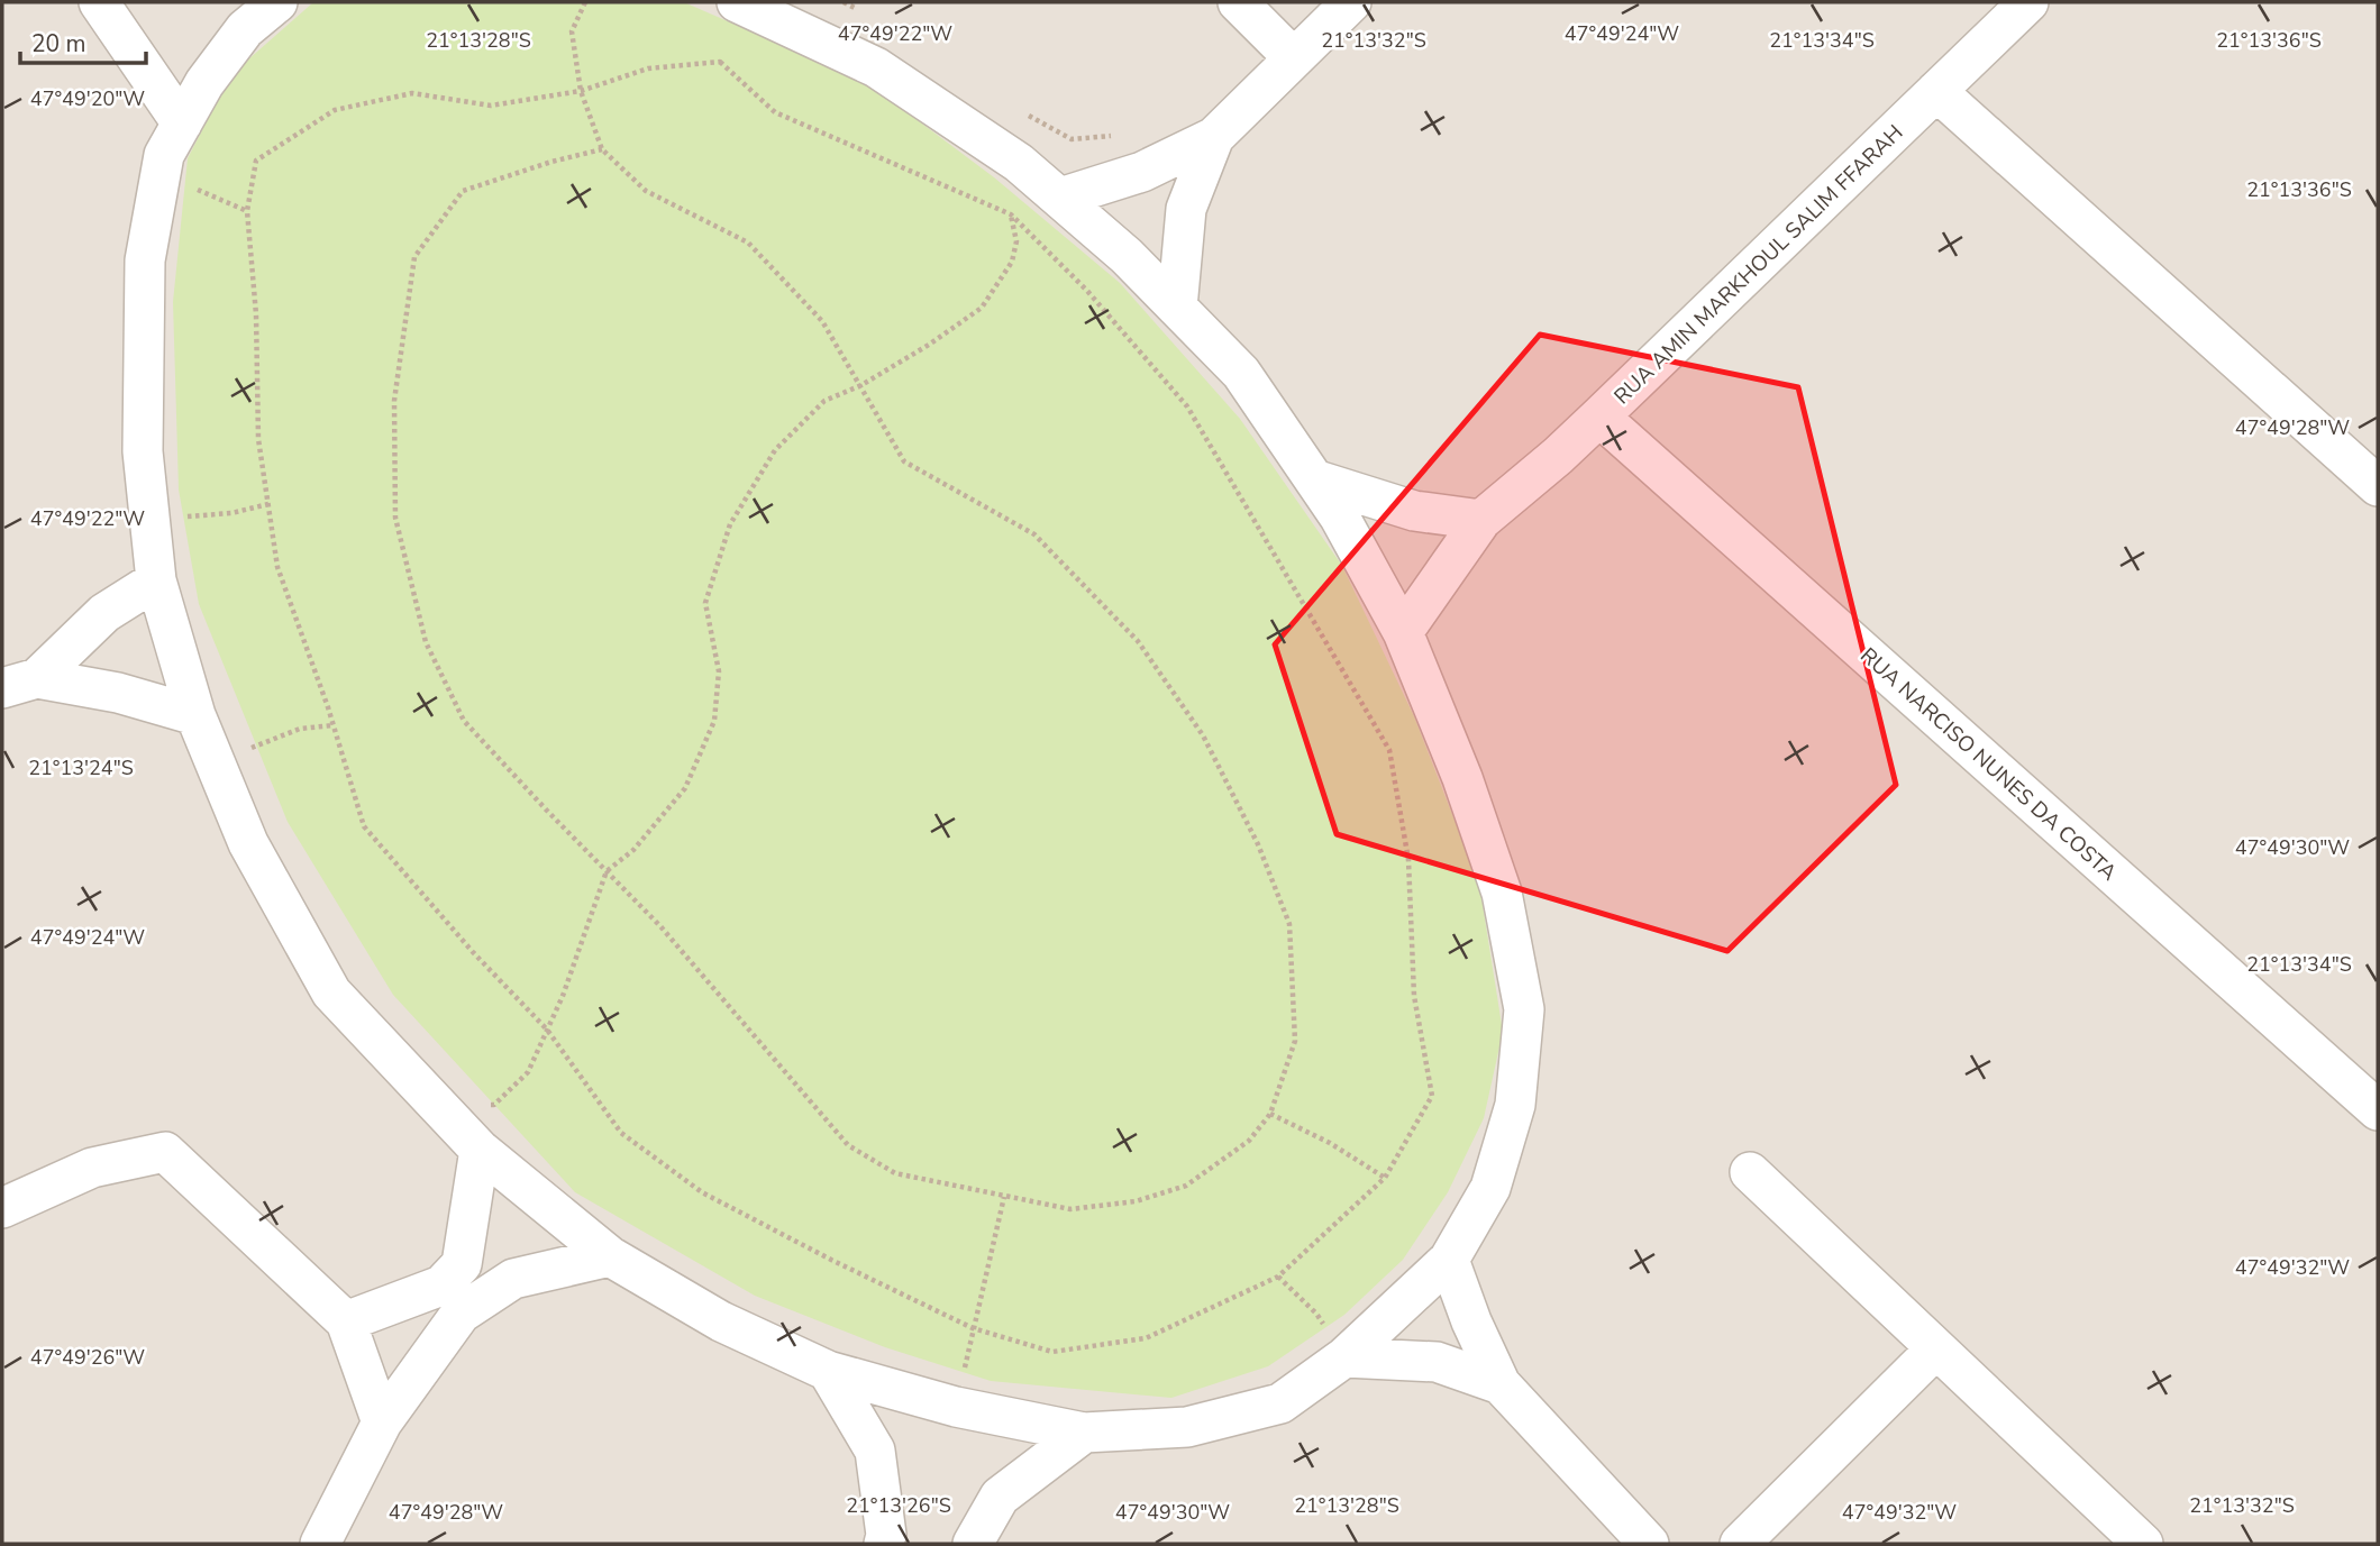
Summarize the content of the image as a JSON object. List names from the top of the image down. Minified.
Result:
{"streets":{"street":["RUA AMIN MARKHOUL SALIM FFARAH","RUA NARCISO NUNES DA COSTA"]},"crossings":[["RUA AMIN MARKHOUL SALIM FFARAH","RUA NARCISO NUNES DA COSTA"]],"scale_bar":"20 m","coordinates":["47°49'24\"W","47°49'22\"W","21°13'28\"S","21°13'32\"S","21°13'34\"S","21°13'36\"S","47°49'20\"W","47°49'28\"W","21°13'24\"S","47°49'30\"W","47°49'32\"W","47°49'26\"W","21°13'26\"S"]}
